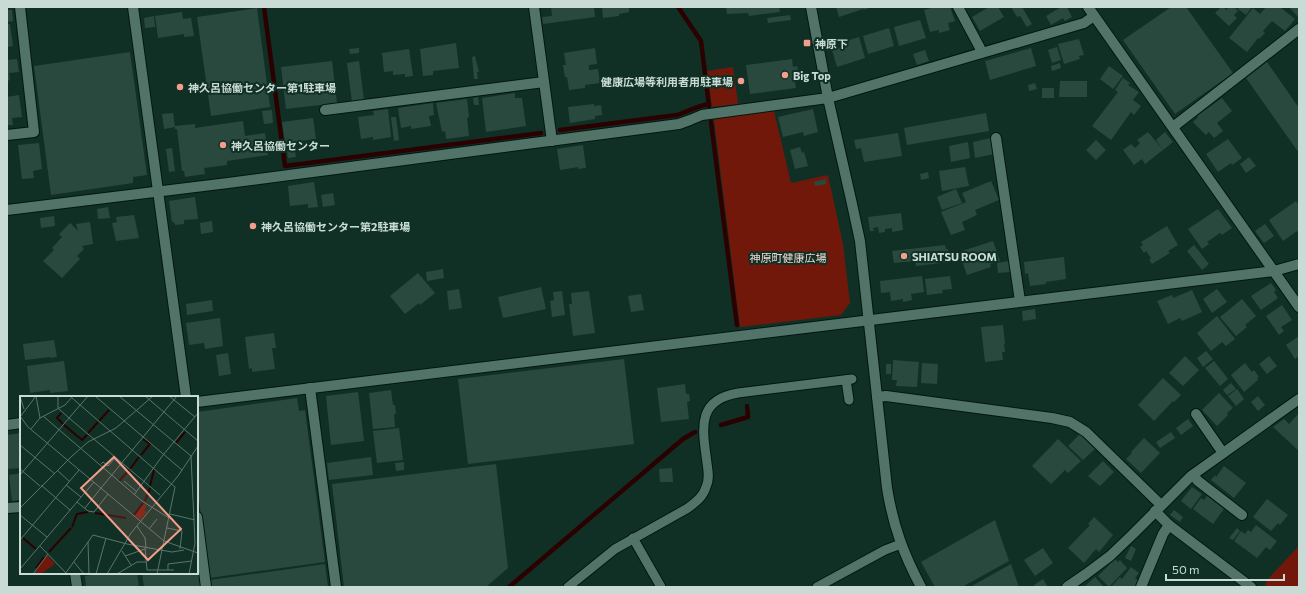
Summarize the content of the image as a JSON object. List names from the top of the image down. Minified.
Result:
{"parks":["神原町健康広場"],"places":{"transit":["神原下"],"other":["Big Top","健康広場等利用者用駐車場","神久呂協働センター第1駐車場","神久呂協働センター","神久呂協働センター第2駐車場","SHIATSU ROOM"]},"scale_bar":"50 m"}
